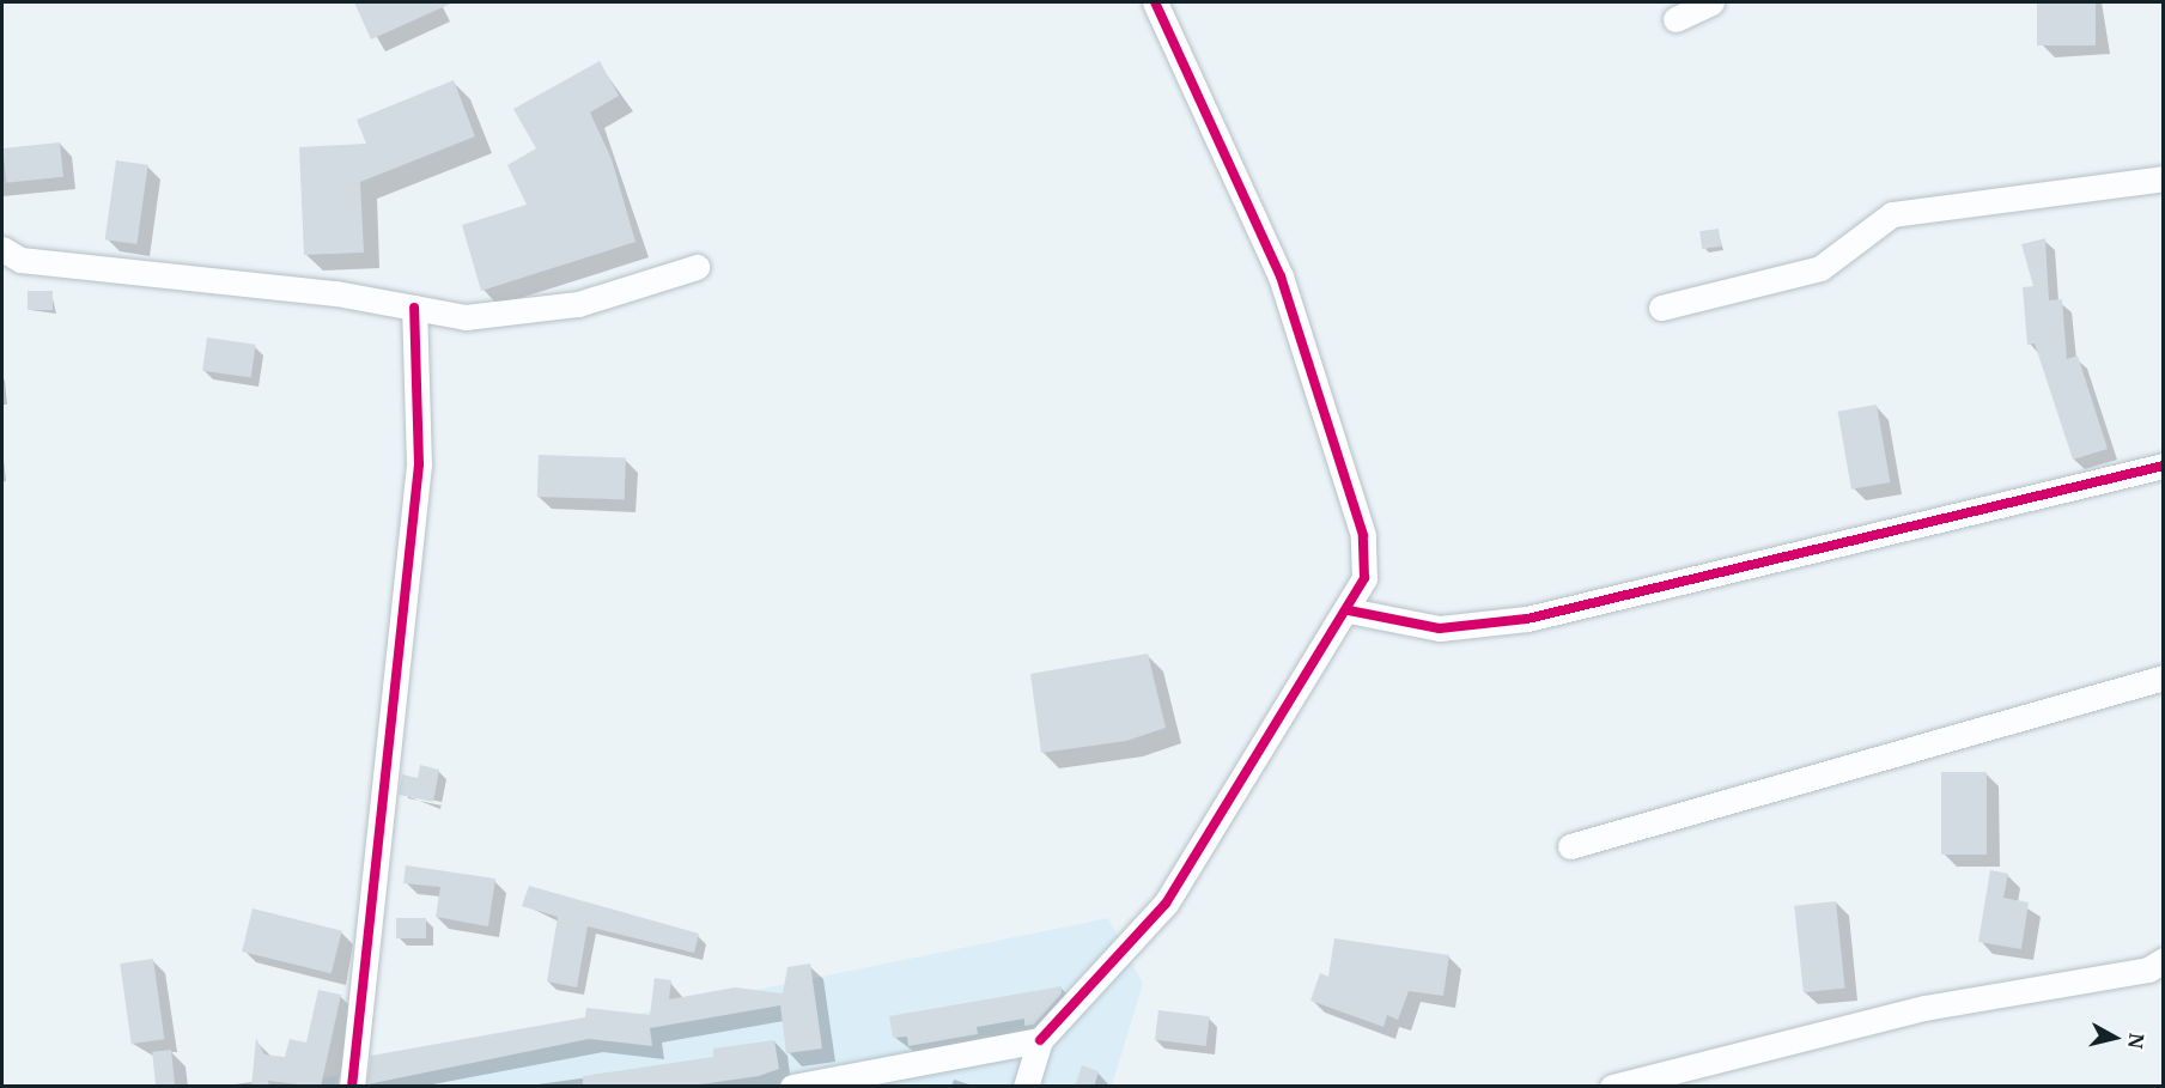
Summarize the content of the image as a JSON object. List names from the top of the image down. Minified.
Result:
{"north":"right"}
